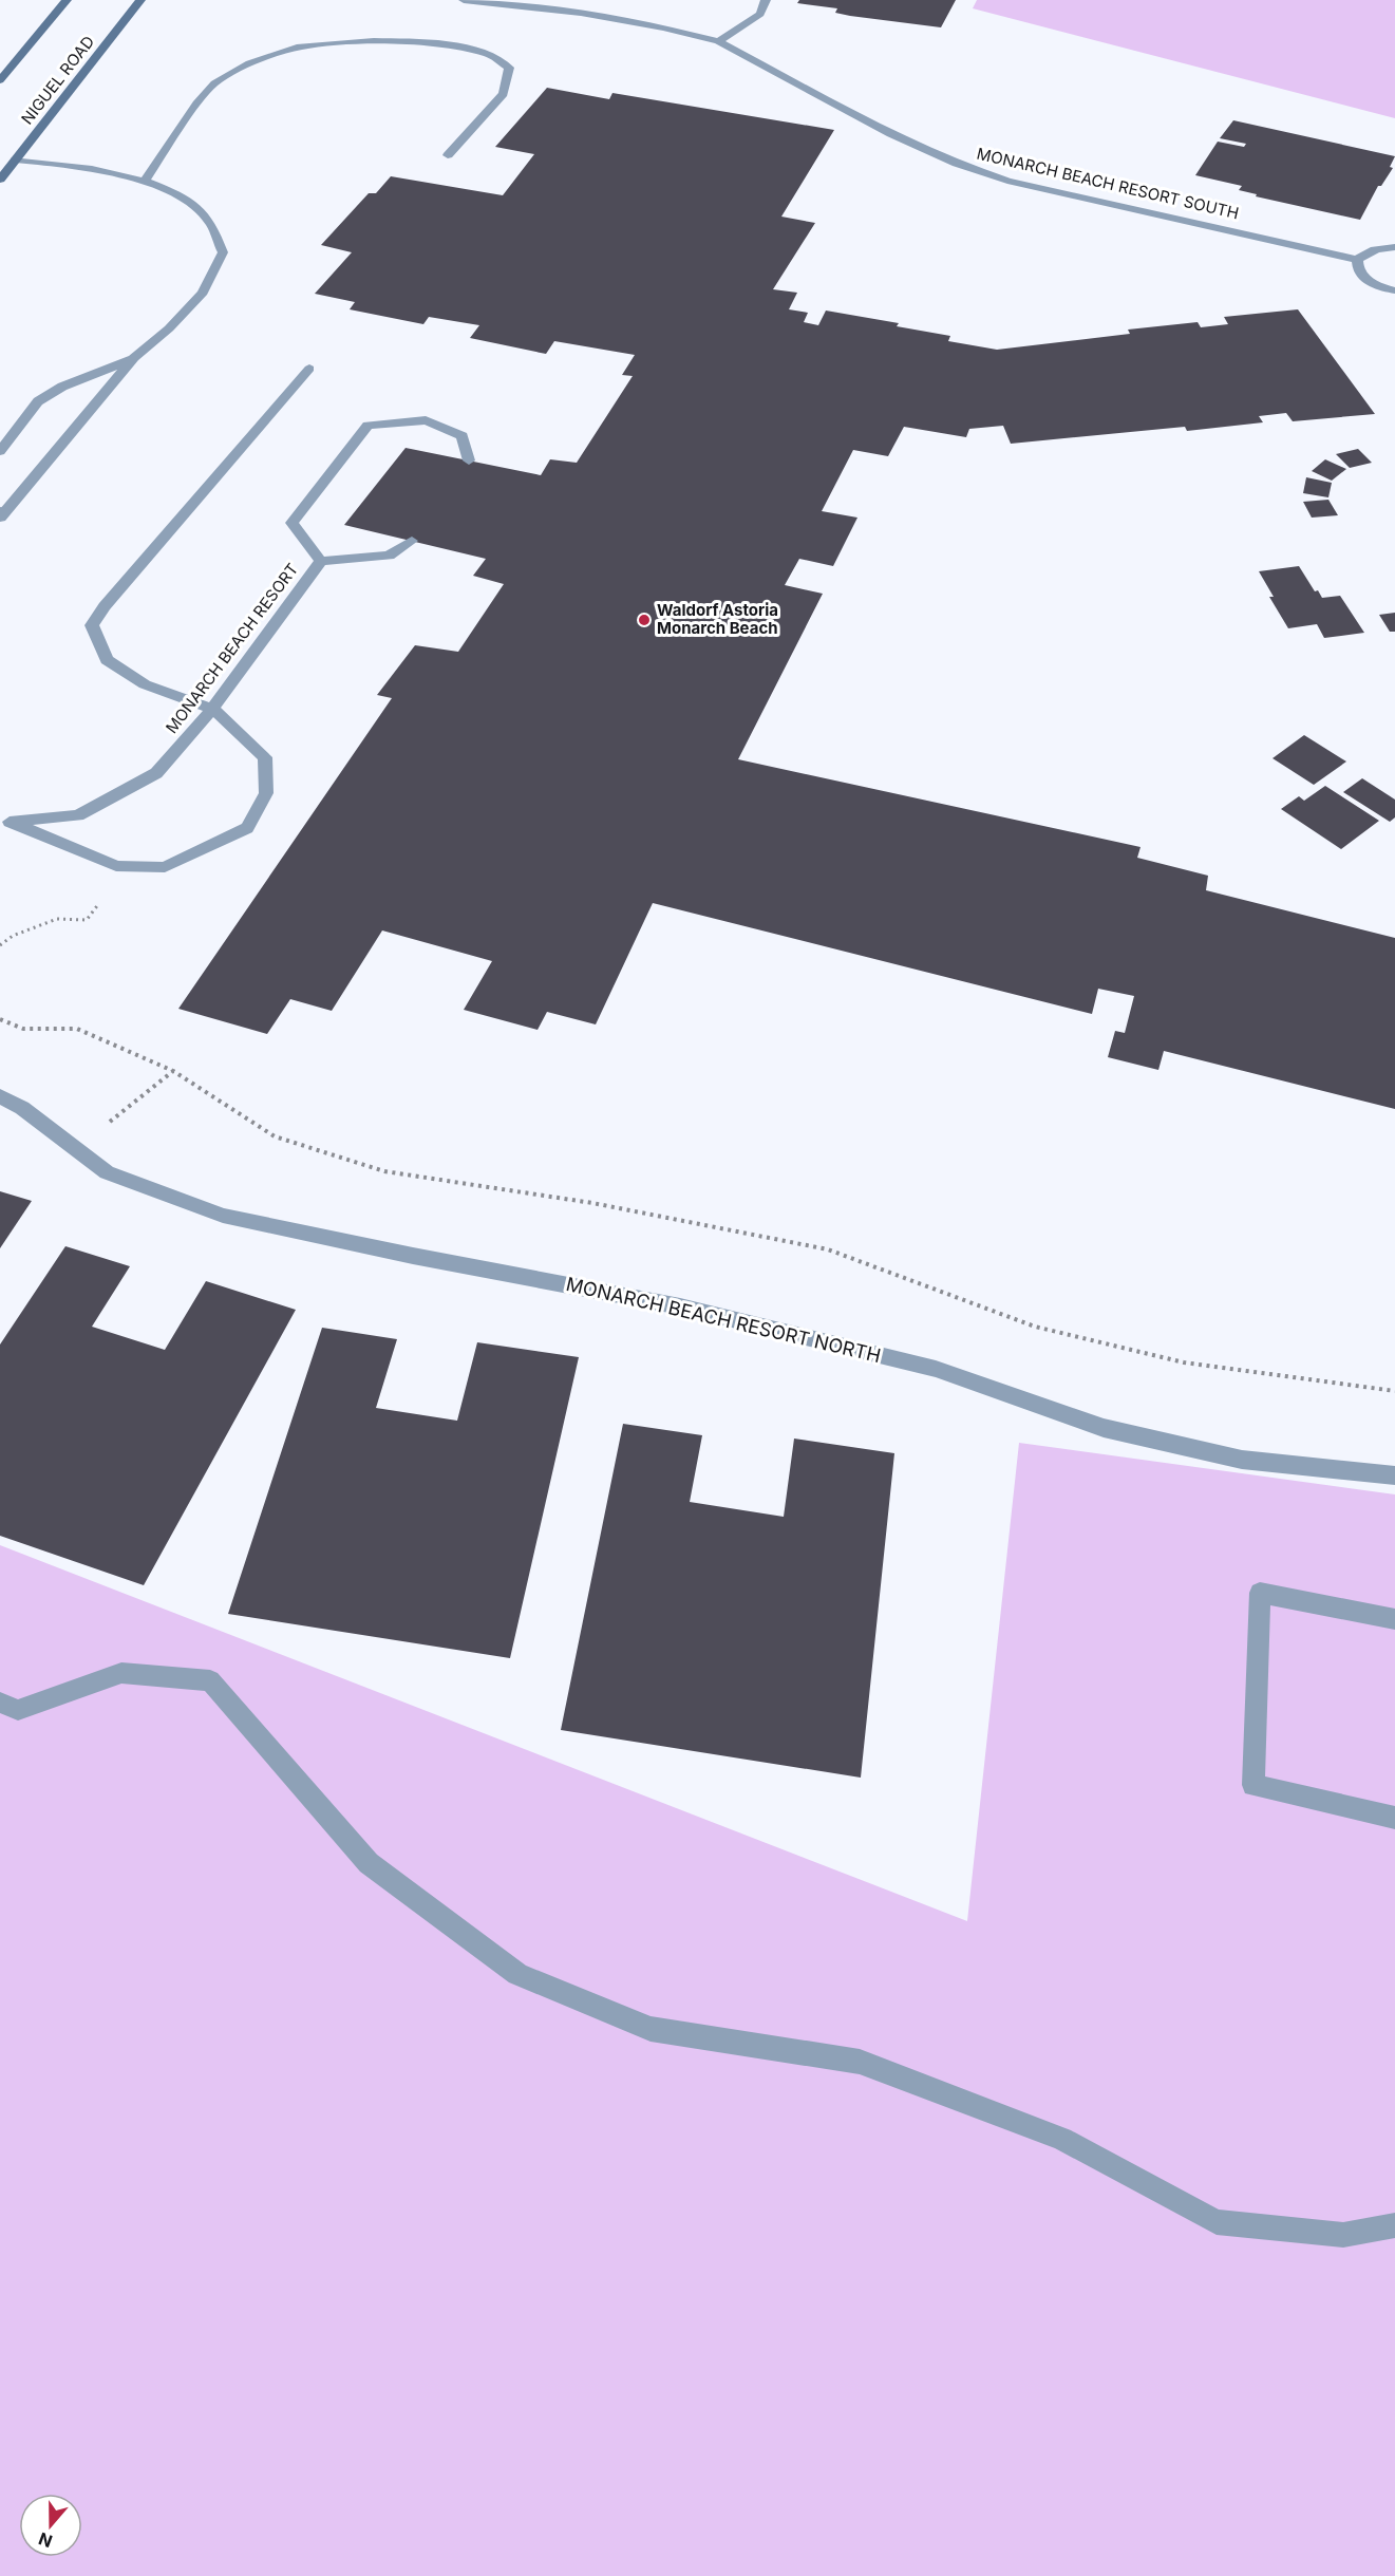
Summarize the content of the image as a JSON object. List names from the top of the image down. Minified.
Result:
{"streets":{"main road":["NIGUEL ROAD"],"street":["MONARCH BEACH RESORT SOUTH","MONARCH BEACH RESORT","MONARCH BEACH RESORT NORTH"]},"places":["Waldorf Astoria Monarch Beach"],"north":"bottom"}
